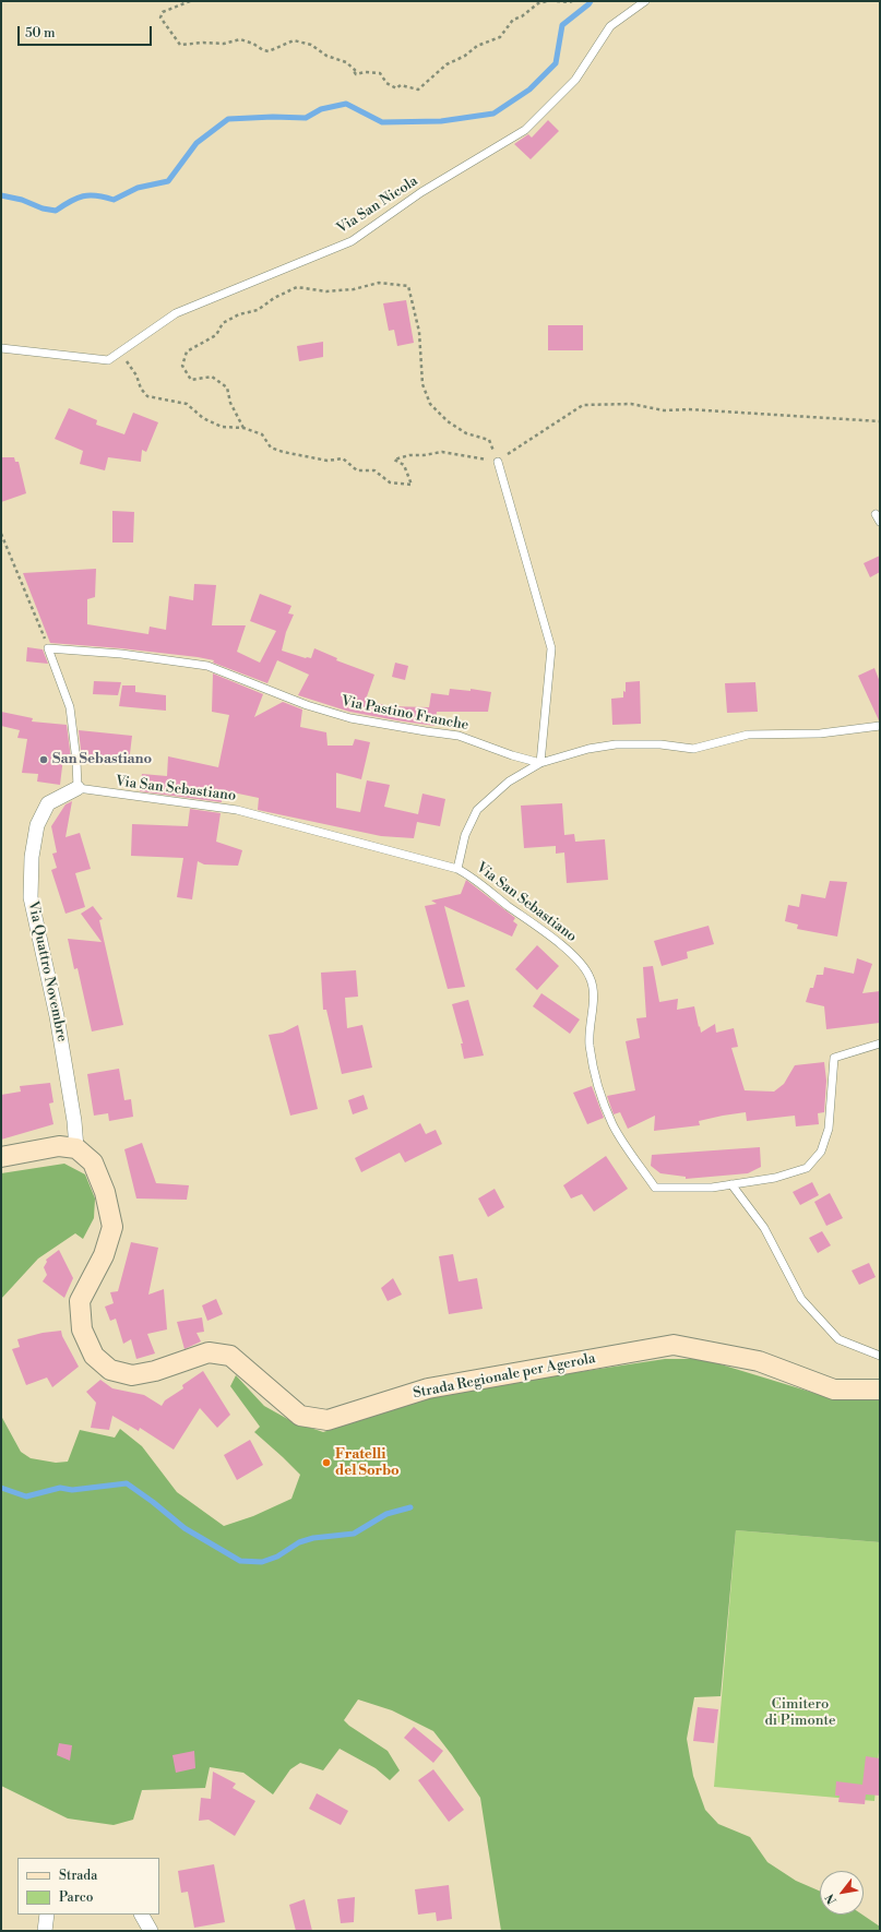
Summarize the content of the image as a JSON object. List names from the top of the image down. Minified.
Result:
{"streets":{"main road":["Strada Regionale per Agerola"],"street":["Via Quattro Novembre"],"lane":["Via San Nicola","Via Pastino Franche","Via San Sebastiano"]},"crossings":[["Via San Sebastiano","Via Quattro Novembre"],["Via Quattro Novembre","Strada Regionale per Agerola"]],"parks":["Cimitero di Pimonte"],"places":["San Sebastiano","Fratelli del Sorbo"],"legend":["Strada","Parco"],"scale_bar":"50 m","north":"bottom left"}
